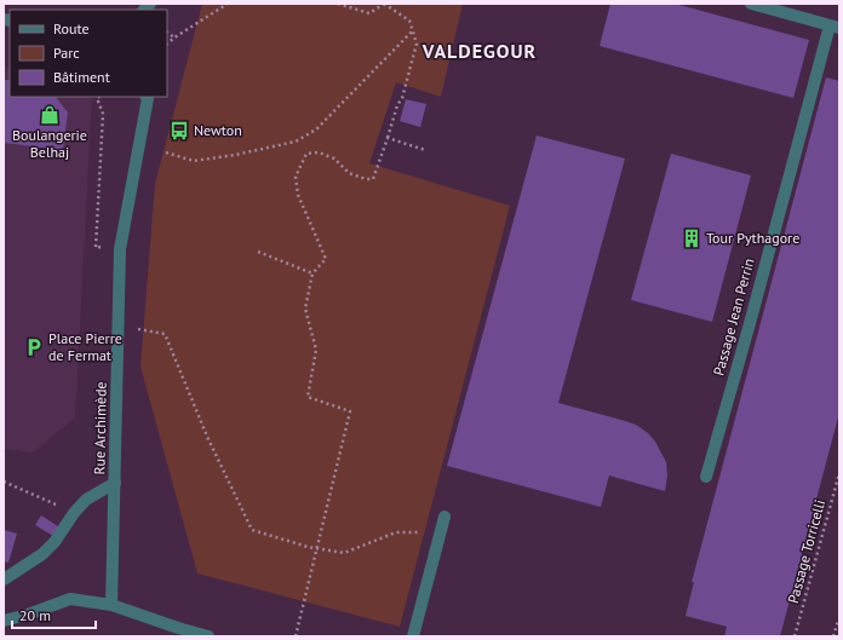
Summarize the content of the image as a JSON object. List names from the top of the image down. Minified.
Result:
{"streets":{"street":["Passage Jean Perrin","Rue Archimède"],"path":["Passage Torricelli"]},"districts":["VALDEGOUR"],"places":{"shop":["Boulangerie Belhaj"],"bus stop":["Newton"],"building":["Tour Pythagore"],"parking":["Place Pierre de Fermat"]},"legend":["Route","Parc","Bâtiment"],"scale_bar":"20 m"}
